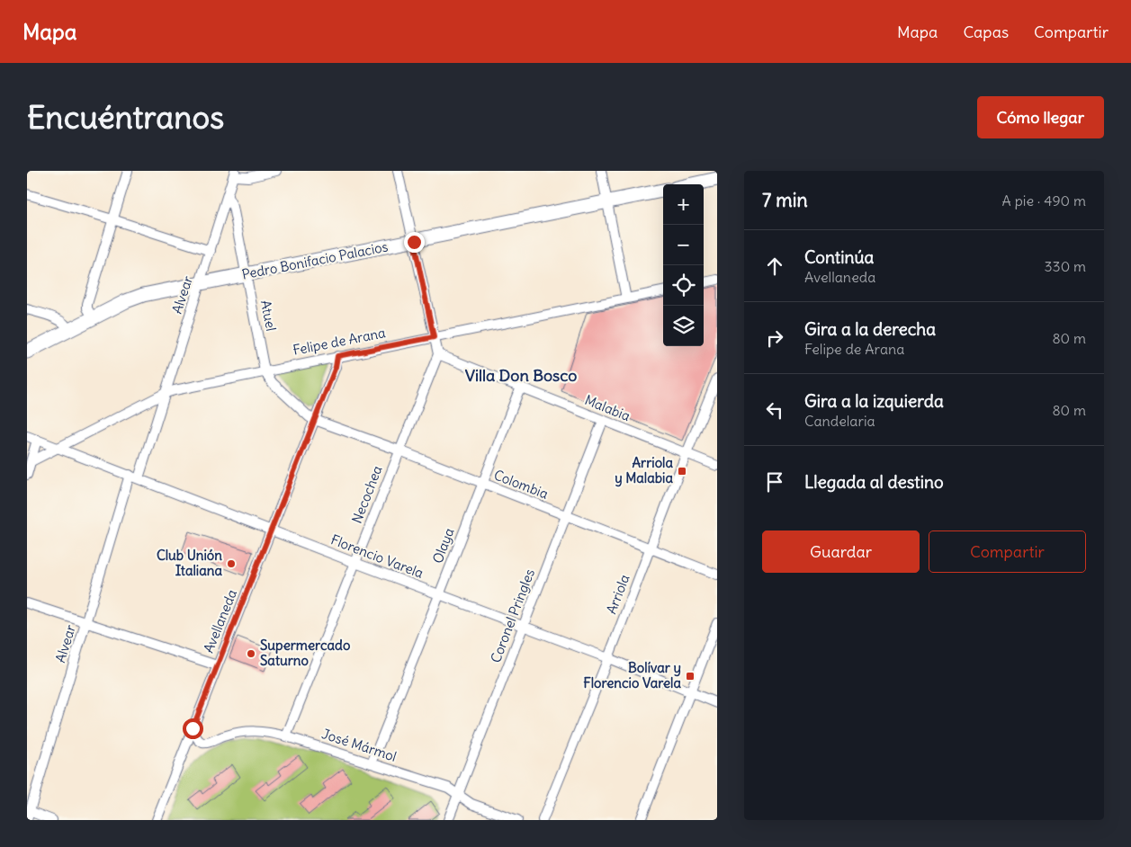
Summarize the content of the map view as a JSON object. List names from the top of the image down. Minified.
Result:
{"streets":{"street":["Pedro Bonifacio Palacios","Alvear","Atuel","Felipe de Arana","Malabia","Colombia","Necochea","Olaya","Florencio Varela","Arriola","Coronel Pringles","Avellaneda","José Mármol"]},"crossings":[["Pedro Bonifacio Palacios","Alvear"],["Pedro Bonifacio Palacios","Atuel"],["Alvear","Atuel"],["Alvear","Felipe de Arana"],["Alvear","Florencio Varela"],["Atuel","Felipe de Arana"],["Atuel","Colombia"],["Atuel","Avellaneda"],["Felipe de Arana","Florencio Varela"],["Felipe de Arana","Avellaneda"],["Malabia","Necochea"],["Malabia","Olaya"],["Malabia","Arriola"],["Malabia","Coronel Pringles"],["Colombia","Necochea"],["Colombia","Olaya"],["Colombia","Arriola"],["Colombia","Coronel Pringles"],["Colombia","Avellaneda"],["Necochea","Florencio Varela"],["Necochea","José Mármol"],["Olaya","Florencio Varela"],["Olaya","José Mármol"],["Florencio Varela","Arriola"],["Florencio Varela","Coronel Pringles"],["Florencio Varela","Avellaneda"],["Coronel Pringles","José Mármol"],["Avellaneda","José Mármol"]],"districts":["Villa Don Bosco"],"places":{"transit":["Arriola y Malabia","Bolívar y Florencio Varela"],"other":["Club Unión Italiana","Supermercado Saturno"]},"page":{"header":"Mapa","nav":["Mapa","Capas","Compartir"],"buttons":["Cómo llegar",["Guardar","Compartir"]],"title":"Encuéntranos","heading":["7 min","A pie · 490 m"],"map_buttons":["+","−"],"list":[["Continúa","Avellaneda","330 m"],["Gira a la derecha","Felipe de Arana","80 m"],["Gira a la izquierda","Candelaria","80 m"],"Llegada al destino"]}}
